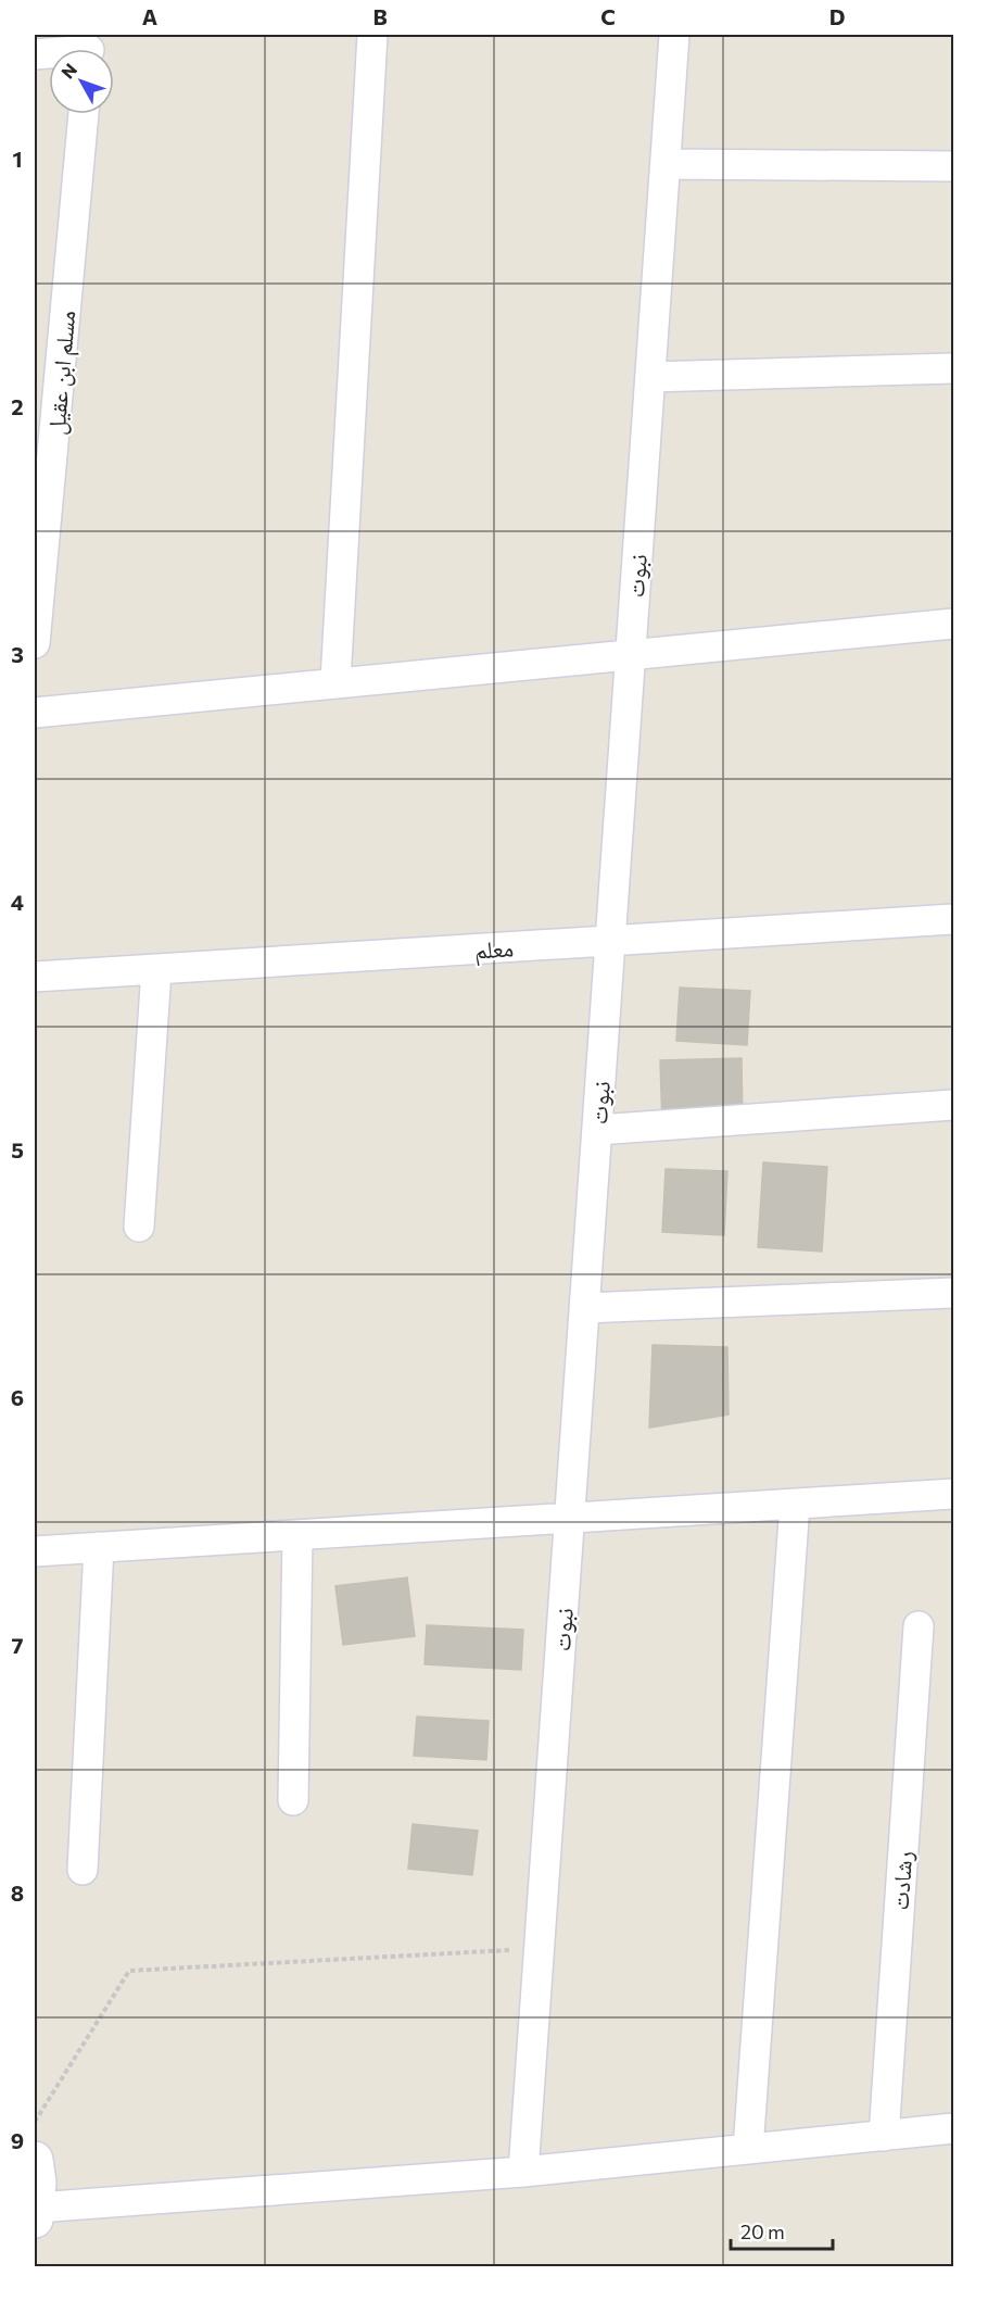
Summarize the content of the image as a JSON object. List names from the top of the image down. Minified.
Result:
{"streets":{"street":["مسلم ابن عقیل","نبوت","معلم","رشادت"]},"crossings":[["نبوت","معلم"]],"scale_bar":"20 m","north":"top left","grid":{"columns":["A","B","C","D"],"rows":["1","2","3","4","5","6","7","8","9"]}}
